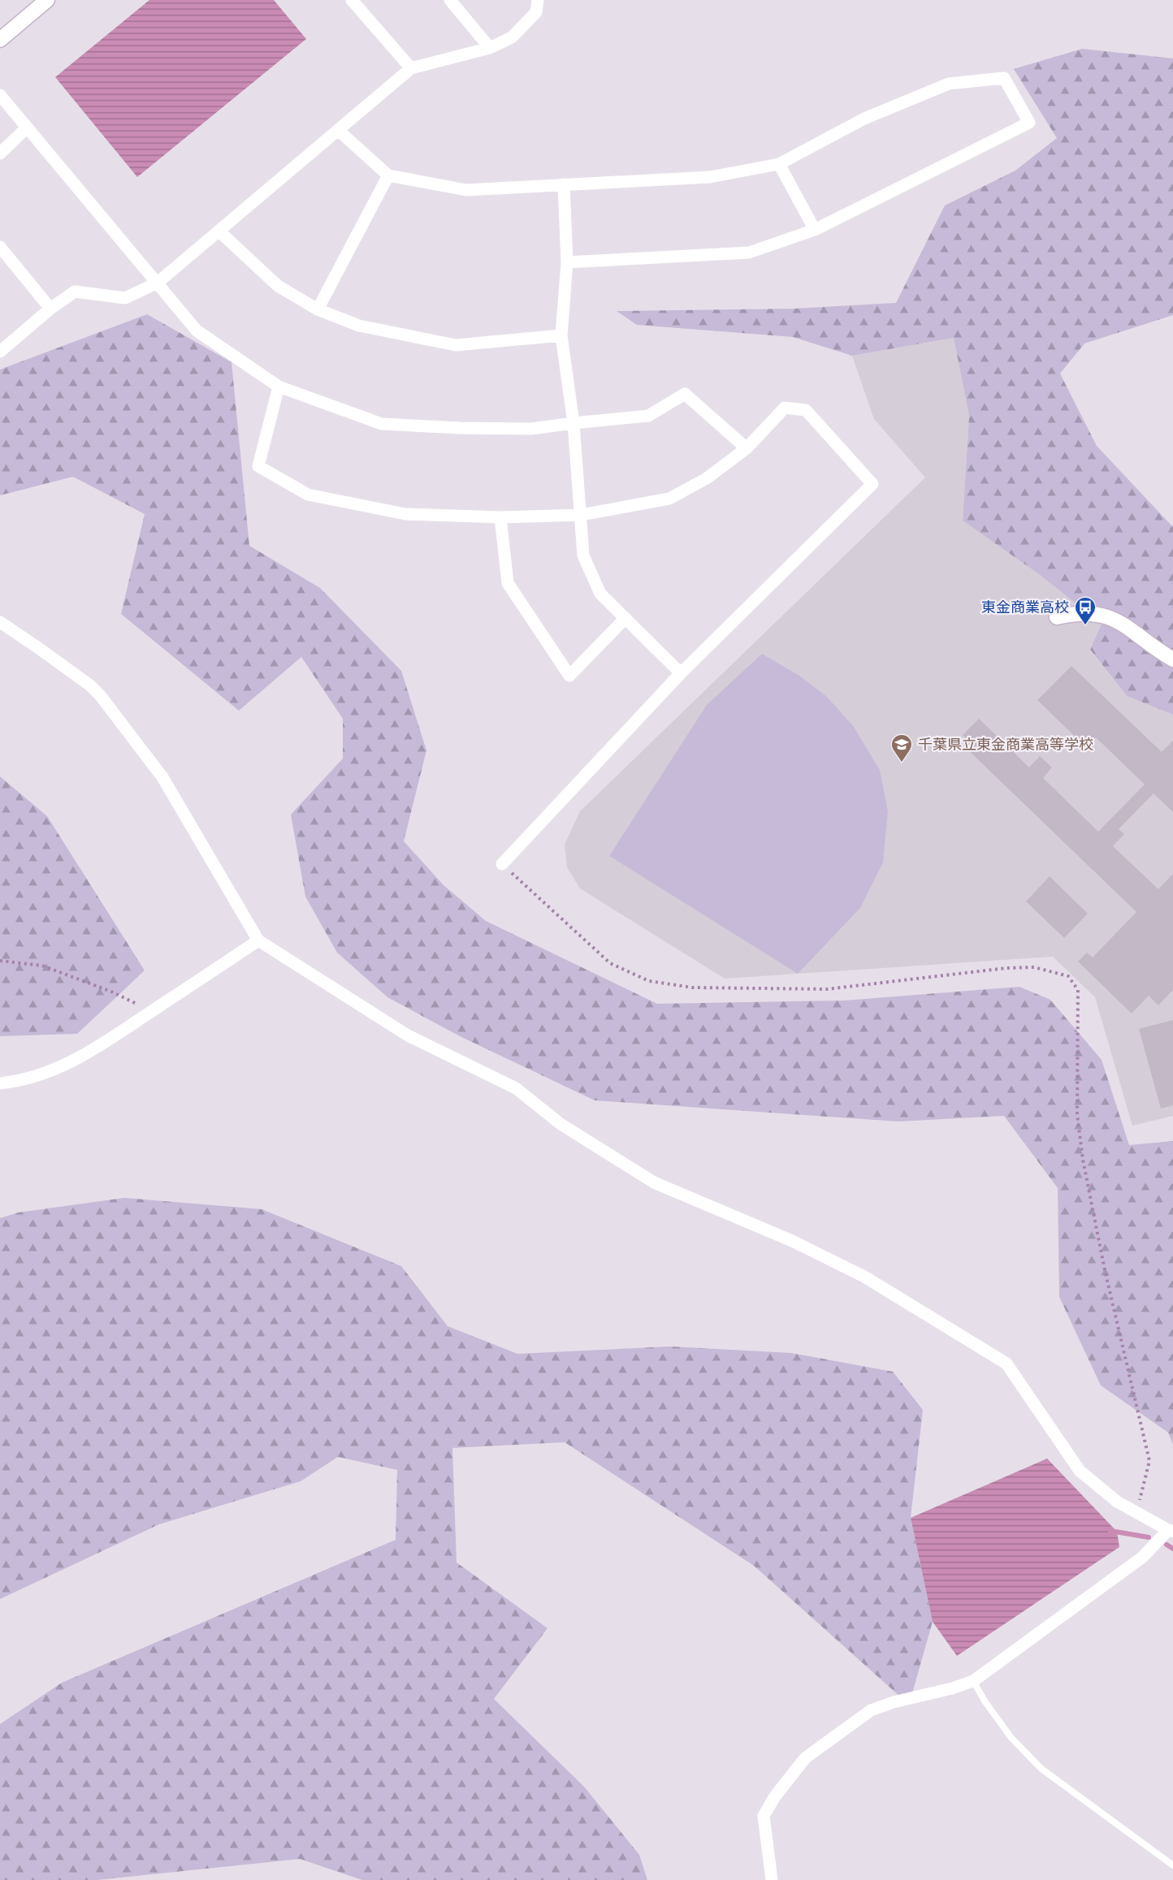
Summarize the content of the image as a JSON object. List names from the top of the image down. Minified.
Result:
{"places":{"bus stop":["東金商業高校"],"school or university":["千葉県立東金商業高等学校"]}}
